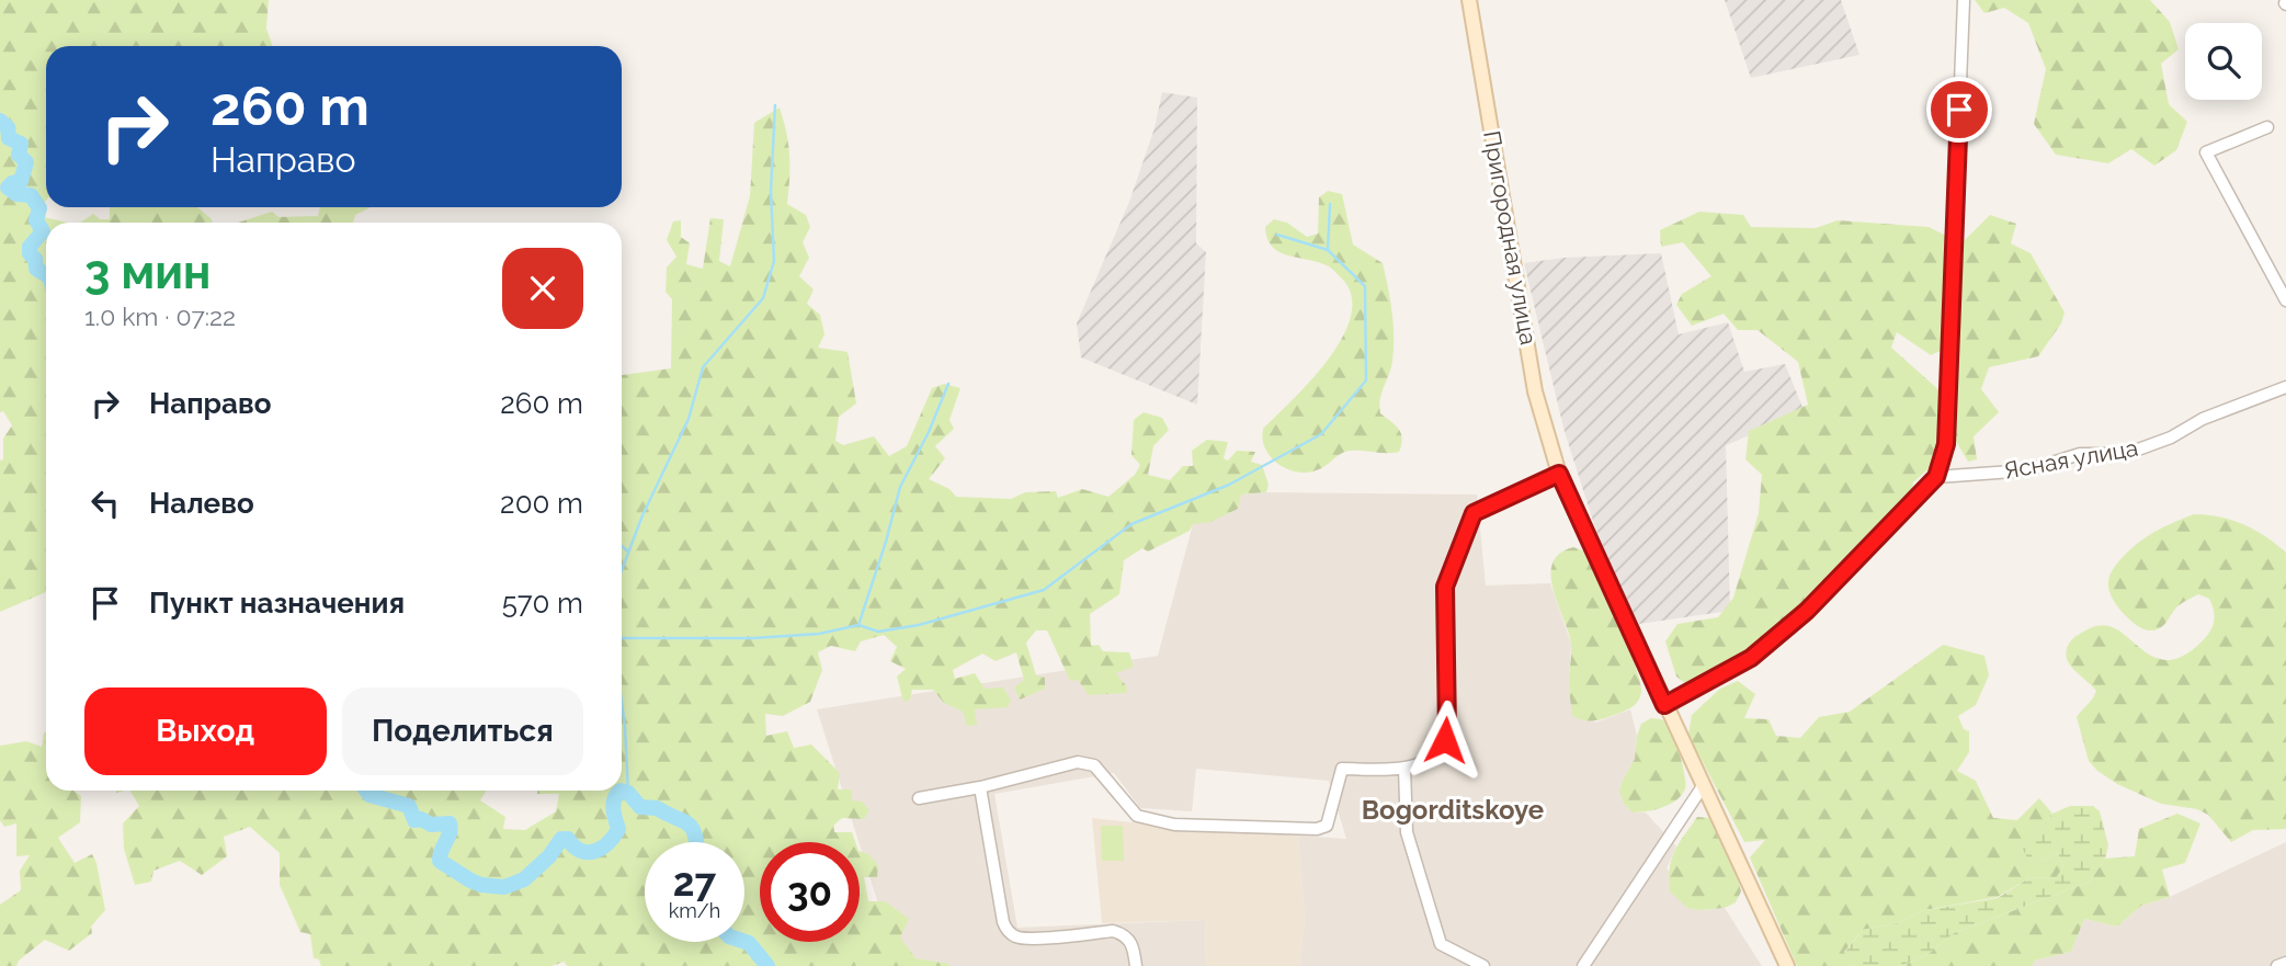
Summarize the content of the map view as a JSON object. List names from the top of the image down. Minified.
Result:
{"streets":{"street":["Пригородная улица","Ясная улица"]},"districts":["Bogorditskoye"],"page":{"turn":["260 m","Направо"],"heading":["3 мин","1.0 km · 07:22"],"list":[{"name":"Направо","value":"260 m"},{"name":"Налево","value":"200 m"},{"name":"Пункт назначения","value":"570 m"}],"buttons":["Выход","Поделиться"],"speed":"27 km/h","limit":"30"}}
